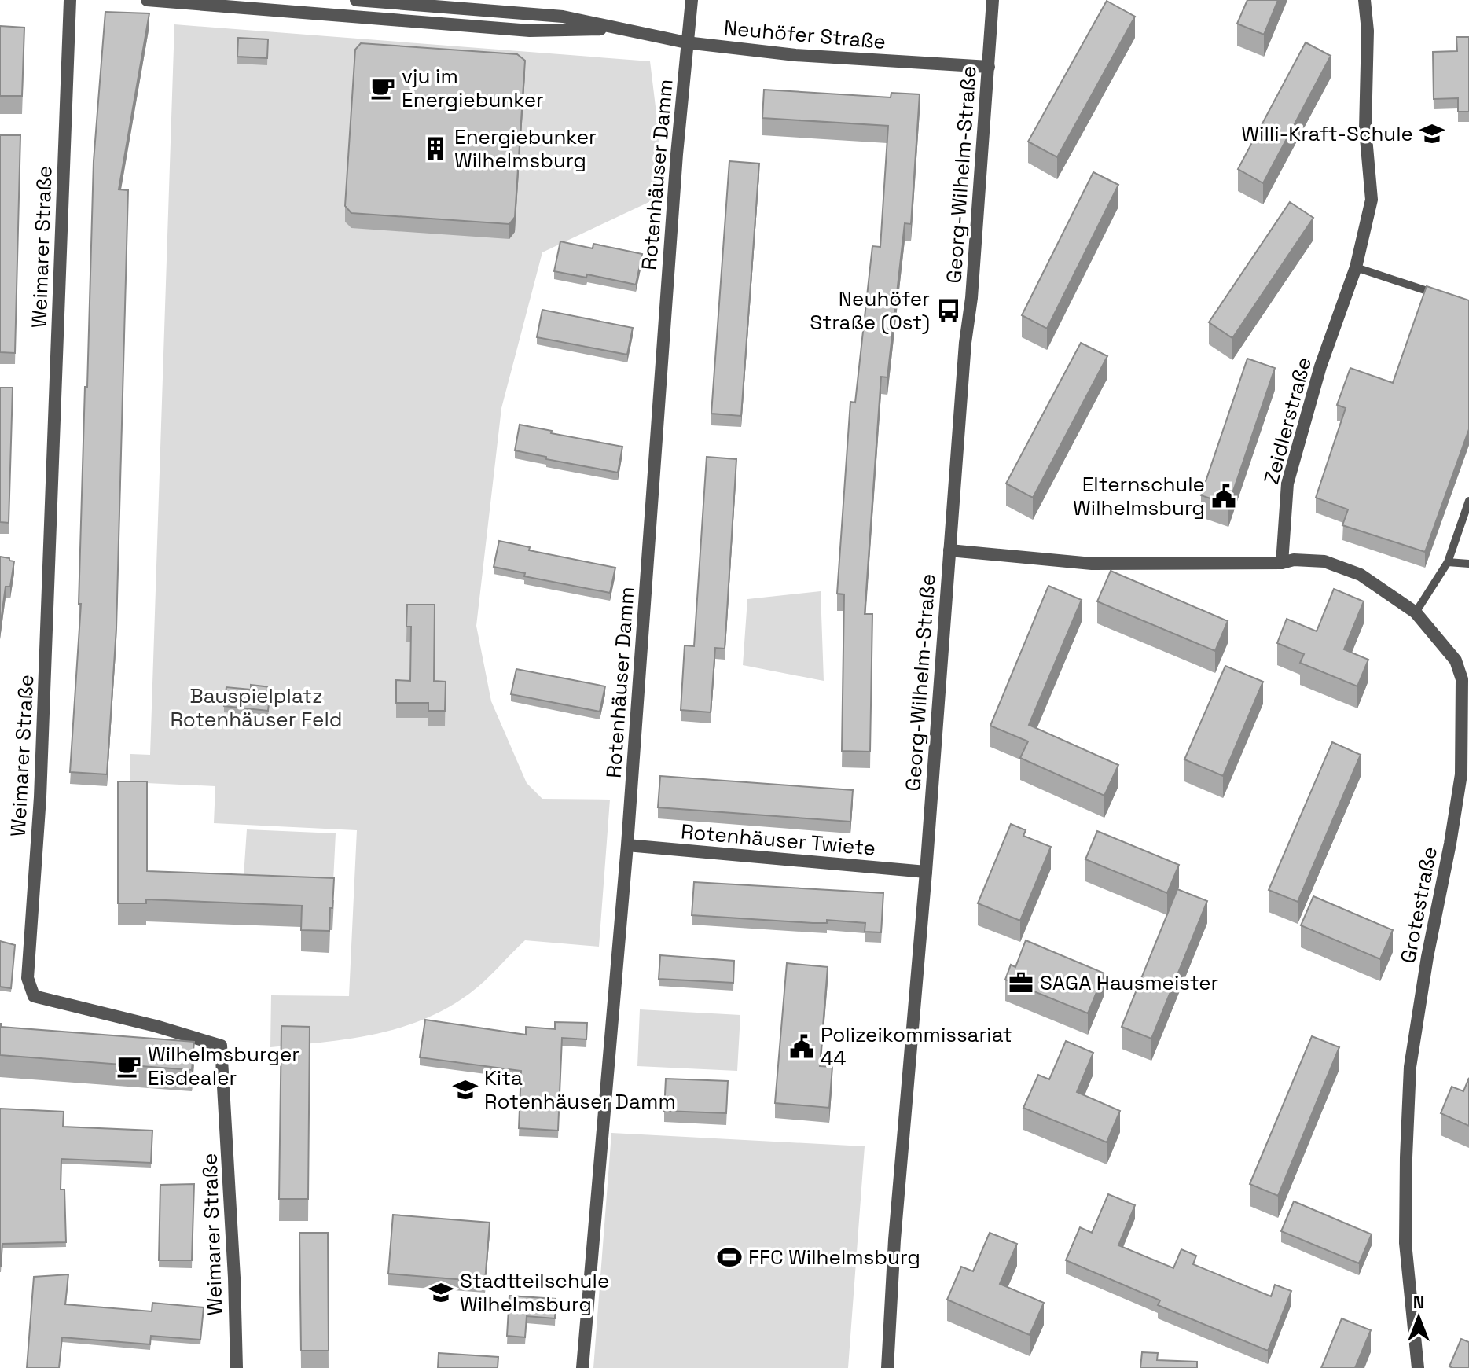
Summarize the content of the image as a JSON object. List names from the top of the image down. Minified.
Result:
{"streets":{"street":["Neuhöfer Straße","Rotenhäuser Damm","Georg-Wilhelm-Straße","Weimarer Straße","Zeidlerstraße","Rotenhäuser Twiete","Grotestraße"]},"crossings":[["Neuhöfer Straße","Rotenhäuser Damm"],["Neuhöfer Straße","Georg-Wilhelm-Straße"],["Rotenhäuser Damm","Rotenhäuser Twiete"],["Georg-Wilhelm-Straße","Rotenhäuser Twiete"],["Zeidlerstraße","Grotestraße"]],"parks":["Bauspielplatz Rotenhäuser Feld"],"places":{"cafe":["vju im Energiebunker","Wilhelmsburger Eisdealer"],"school or university":["Willi-Kraft-Schule","Kita Rotenhäuser Damm","Stadtteilschule Wilhelmsburg"],"building":["Energiebunker Wilhelmsburg"],"bus stop":["Neuhöfer Straße (Ost)"],"public building":["Elternschule Wilhelmsburg","Polizeikommissariat 44"],"office":["SAGA Hausmeister"],"sports":["FFC Wilhelmsburg"]},"north":"top"}
